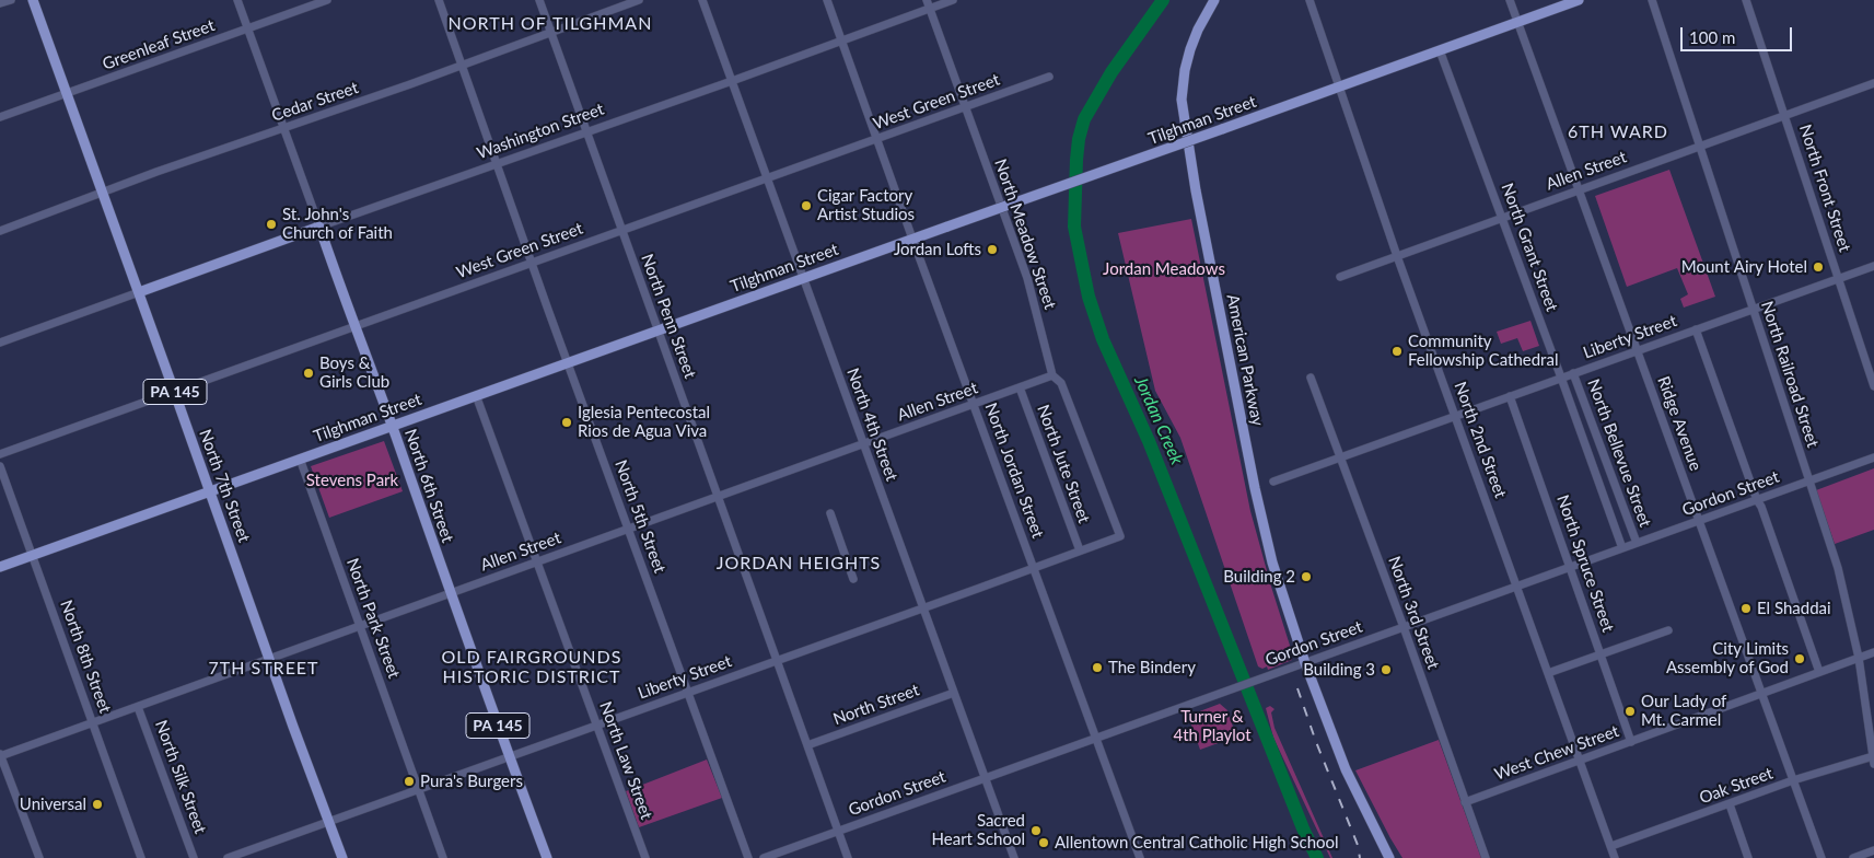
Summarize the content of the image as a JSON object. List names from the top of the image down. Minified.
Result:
{"streets":{"main road":["Tilghman Street","Washington Street","American Parkway","PA 145","North 7th Street","North 6th Street"],"street":["Greenleaf Street","Cedar Street","West Green Street","Allen Street","North Front Street","North Meadow Street","North Grant Street","North Penn Street","Liberty Street","North Railroad Street","Ridge Avenue","North 4th Street","North 2nd Street","North Bellevue Street","North Jute Street","North Jordan Street","Gordon Street","North 5th Street","North Spruce Street","North 3rd Street","North Park Street","North 8th Street","North Street","West Chew Street","North Law Street","North Silk Street","Oak Street"]},"crossings":[["Greenleaf Street","North 7th Street"],["Greenleaf Street","North 6th Street"],["Cedar Street","North Penn Street"],["Cedar Street","North 7th Street"],["Cedar Street","North 6th Street"],["Cedar Street","North 5th Street"],["West Green Street","North Meadow Street"],["West Green Street","North Penn Street"],["West Green Street","North 4th Street"],["West Green Street","North Jordan Street"],["West Green Street","North 7th Street"],["West Green Street","North 6th Street"],["West Green Street","North 5th Street"],["Tilghman Street","North Grant Street"],["Tilghman Street","North Penn Street"],["Tilghman Street","Ridge Avenue"],["Tilghman Street","North 4th Street"],["Tilghman Street","North 2nd Street"],["Tilghman Street","North Jordan Street"],["Tilghman Street","North 7th Street"],["Tilghman Street","North 6th Street"],["Tilghman Street","North 5th Street"],["Tilghman Street","North Park Street"],["Tilghman Street","North 8th Street"],["Tilghman Street","North Law Street"],["Washington Street","North Meadow Street"],["Washington Street","North Penn Street"],["Washington Street","North 4th Street"],["Washington Street","North Jordan Street"],["Washington Street","North 7th Street"],["Washington Street","North 6th Street"],["Washington Street","North 5th Street"],["Allen Street","North Front Street"],["Allen Street","North Meadow Street"],["Allen Street","North Grant Street"],["Allen Street","North Penn Street"],["Allen Street","North Railroad Street"],["Allen Street","Ridge Avenue"],["Allen Street","North 4th Street"],["Allen Street","North 2nd Street"],["Allen Street","North Jute Street"],["Allen Street","North Jordan Street"],["Allen Street","North 7th Street"],["Allen Street","North 6th Street"],["Allen Street","North 5th Street"],["Allen Street","North Park Street"],["Allen Street","North 8th Street"],["Allen Street","North Law Street"],["Allen Street","North Silk Street"],["North Front Street","Liberty Street"],["North Meadow Street","Liberty Street"],["North Grant Street","Liberty Street"],["North Grant Street","Gordon Street"],["North Penn Street","Liberty Street"],["North Penn Street","Gordon Street"],["North Penn Street","North Street"],["Liberty Street","North Railroad Street"],["Liberty Street","Ridge Avenue"],["Liberty Street","North 4th Street"],["Liberty Street","North 2nd Street"],["Liberty Street","North Bellevue Street"],["Liberty Street","North Jute Street"],["Liberty Street","North Jordan Street"],["Liberty Street","North 7th Street"],["Liberty Street","North 6th Street"],["Liberty Street","North 5th Street"],["Liberty Street","North Spruce Street"],["Liberty Street","North 3rd Street"],["Liberty Street","North Park Street"],["Liberty Street","North Law Street"],["American Parkway","Gordon Street"],["North Railroad Street","Gordon Street"],["North Railroad Street","West Chew Street"],["North Railroad Street","Oak Street"],["Ridge Avenue","Gordon Street"],["Ridge Avenue","West Chew Street"],["Ridge Avenue","Oak Street"],["North 4th Street","Gordon Street"],["North 4th Street","North Street"],["North 2nd Street","Gordon Street"],["North 2nd Street","West Chew Street"],["North 2nd Street","Oak Street"],["North Bellevue Street","Gordon Street"],["North Jordan Street","Gordon Street"],["Gordon Street","North Spruce Street"],["Gordon Street","North 3rd Street"],["North Spruce Street","West Chew Street"],["North 3rd Street","West Chew Street"]],"districts":["NORTH OF TILGHMAN","6TH WARD","JORDAN HEIGHTS","OLD FAIRGROUNDS HISTORIC DISTRICT","7TH STREET"],"water":["Jordan Creek"],"parks":["Jordan Meadows","Stevens Park","Turner & 4th Playlot"],"places":["Cigar Factory Artist Studios","St. John's Church of Faith","Jordan Lofts","Mount Airy Hotel","Community Fellowship Cathedral","Boys & Girls Club","Iglesia Pentecostal Rios de Agua Viva","Building 2","El Shaddai","City Limits Assembly of God","The Bindery","Building 3","Our Lady of Mt. Carmel","Pura's Burgers","Universal","Sacred Heart School","Allentown Central Catholic High School"],"scale_bar":"100 m"}
